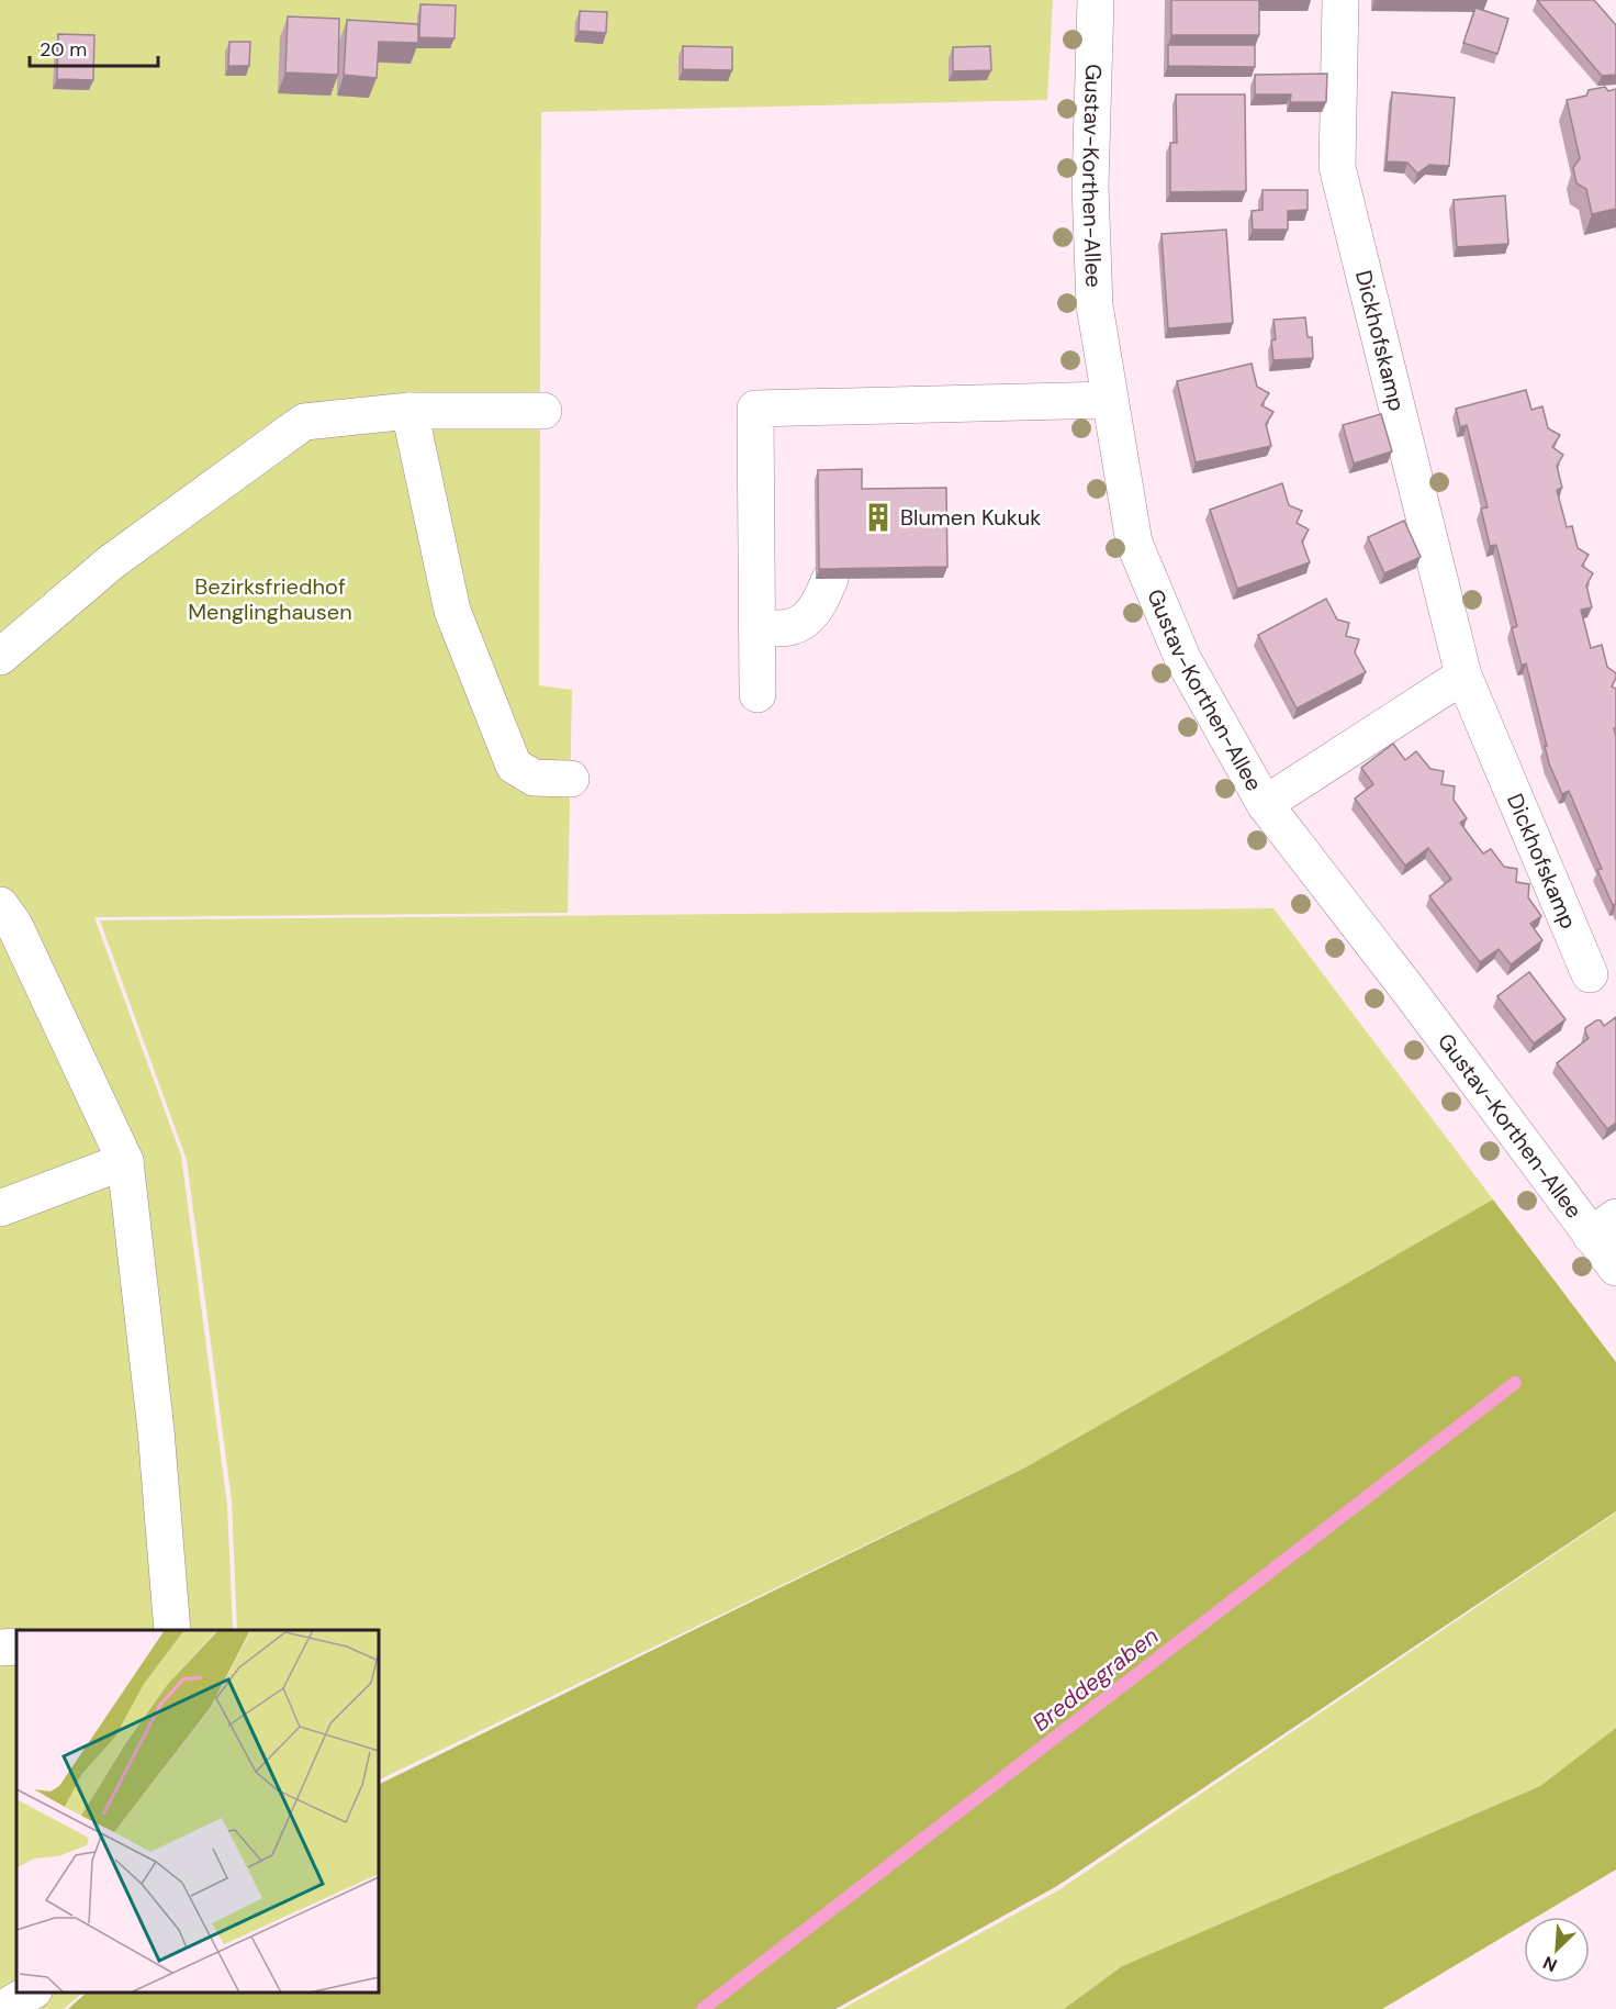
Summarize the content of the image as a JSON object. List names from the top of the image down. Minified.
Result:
{"streets":{"street":["Gustav-Korthen-Allee","Dickhofskamp"]},"water":["Breddegraben"],"parks":["Bezirksfriedhof Menglinghausen"],"places":{"building":["Blumen Kukuk"]},"scale_bar":"20 m","north":"bottom left"}
